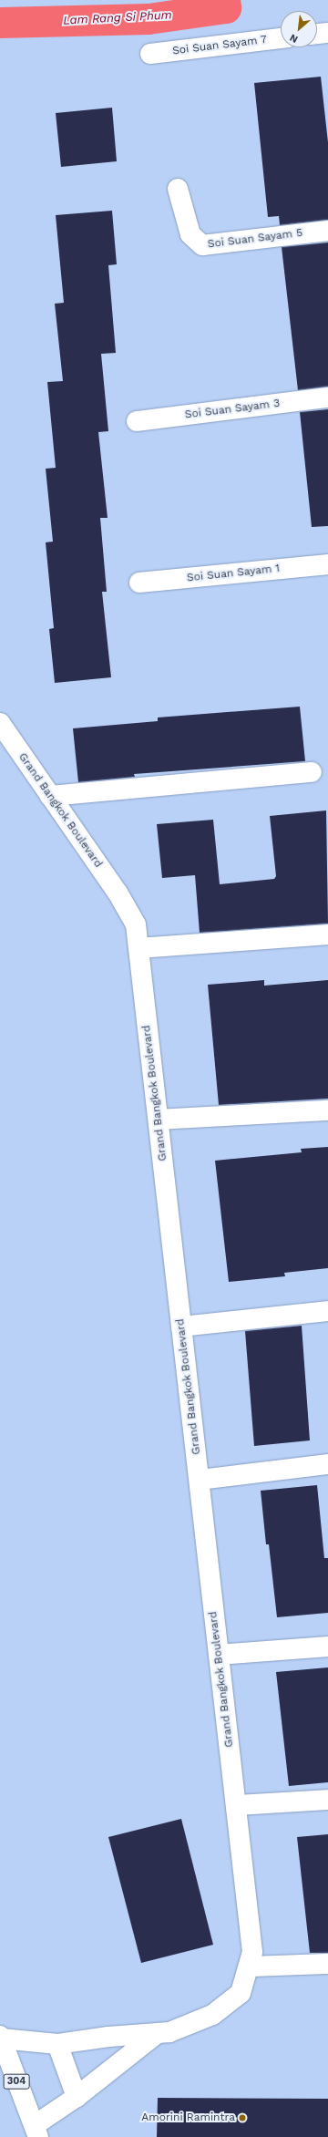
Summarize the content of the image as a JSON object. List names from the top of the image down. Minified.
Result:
{"streets":{"main road":["Soi Suan Sayam 7","Soi Suan Sayam 5","Soi Suan Sayam 3","Soi Suan Sayam 1","Grand Bangkok Boulevard","304"]},"crossings":[["Grand Bangkok Boulevard","304"]],"water":["Lam Rang Si Phum"],"places":["Amorini Ramintra"],"north":"bottom left"}
